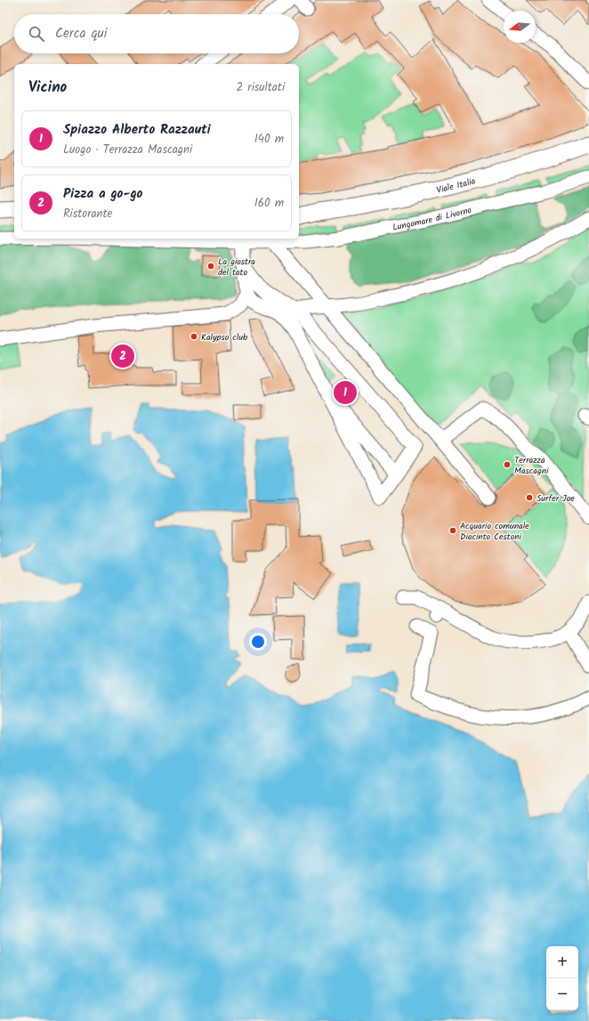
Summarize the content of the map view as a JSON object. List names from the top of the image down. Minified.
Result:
{"streets":{"main road":["Viale Italia"],"street":["Lungomare di Livorno"]},"places":["La giostra del tato","Kalypso club","Terrazza Mascagni","Surfer Joe","Acquario comunale Diacinto Cestoni"],"north":"left","page":{"search":"Cerca qui","heading":["Vicino","2 risultati"],"list":[{"mark":"1","name":"Spiazzo Alberto Razzauti","note":"Luogo · Terrazza Mascagni","value":"140 m"},{"mark":"2","name":"Pizza a go-go","note":"Ristorante","value":"160 m"}],"pins":["2","1"],"map_buttons":["+","−"]}}
